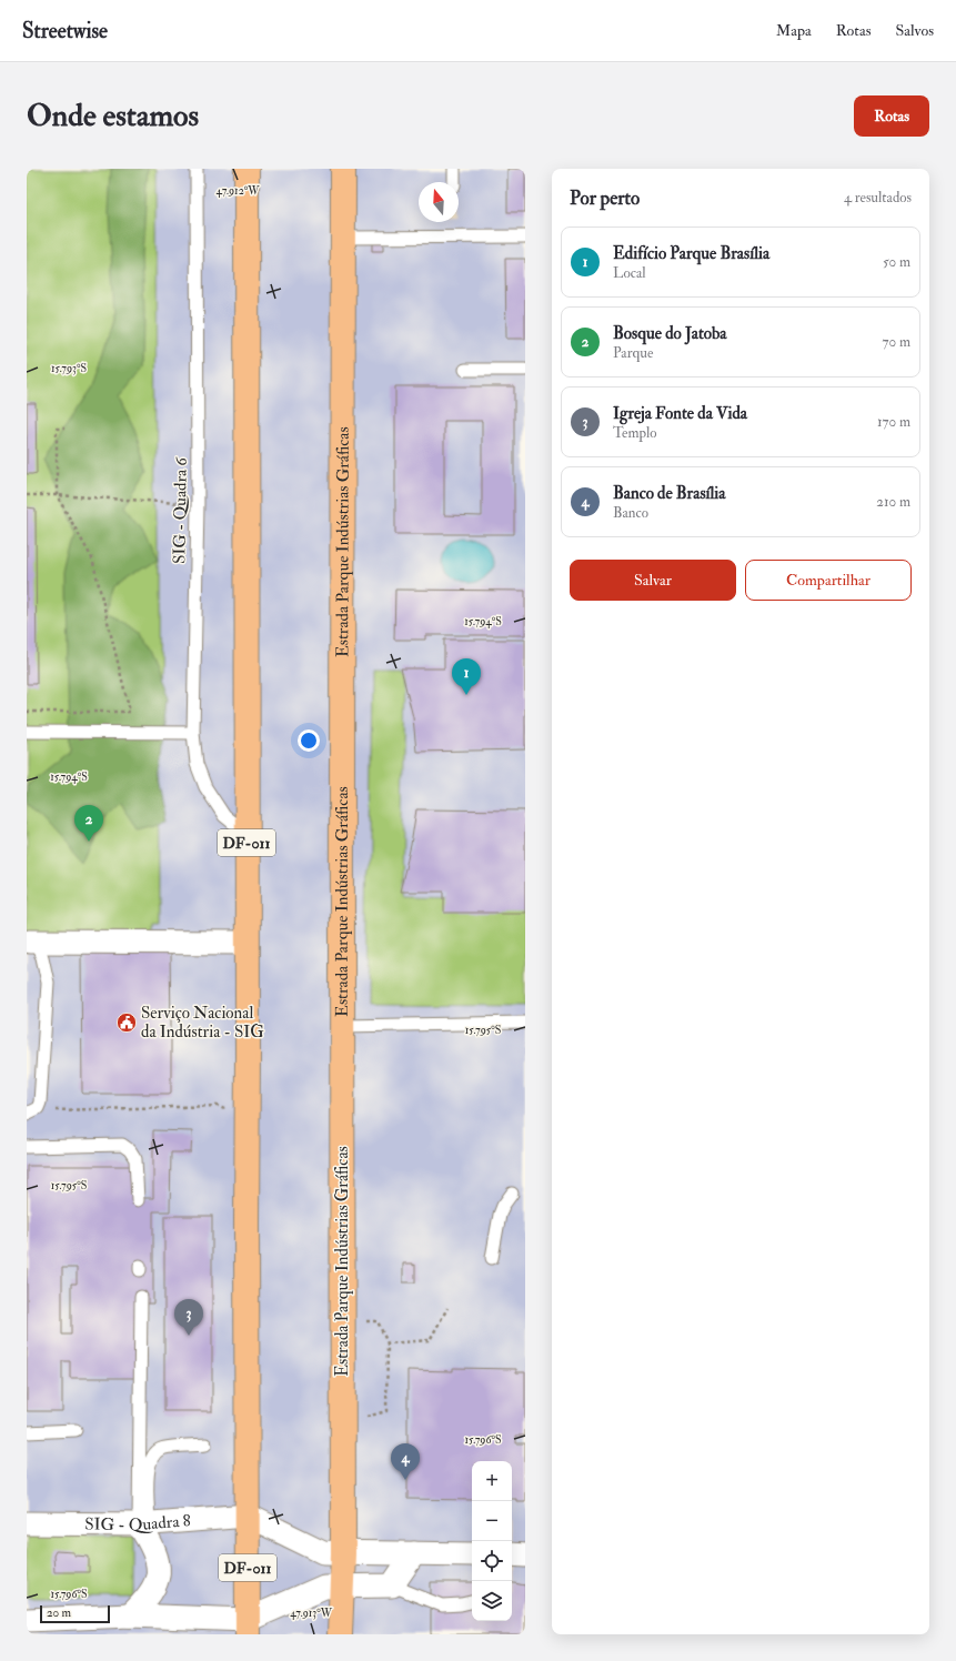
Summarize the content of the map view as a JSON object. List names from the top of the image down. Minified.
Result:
{"streets":{"main road":["Estrada Parque Indústrias Gráficas","DF-011"],"street":["SIG - Quadra 8"],"lane":["SIG - Quadra 6"]},"crossings":[["SIG - Quadra 6","DF-011"],["DF-011","SIG - Quadra 8"]],"places":{"public building":["Serviço Nacional da Indústria - SIG"]},"scale_bar":"20 m","north":"top","page":{"header":"Streetwise","nav":["Mapa","Rotas","Salvos"],"buttons":["Rotas",["Salvar","Compartilhar"]],"title":"Onde estamos","heading":["Por perto","4 resultados"],"list":[{"mark":"1","name":"Edifício Parque Brasília","note":"Local","value":"50 m"},{"mark":"2","name":"Bosque do Jatoba","note":"Parque","value":"70 m"},{"mark":"3","name":"Igreja Fonte da Vida","note":"Templo","value":"170 m"},{"mark":"4","name":"Banco de Brasília","note":"Banco","value":"210 m"}],"pins":["1","2","3","4"],"map_buttons":["+","−"],"scale":"20 m"},"coordinates":["47.912°W","15.793°S","15.794°S","15.795°S","15.796°S","47.913°W"]}
